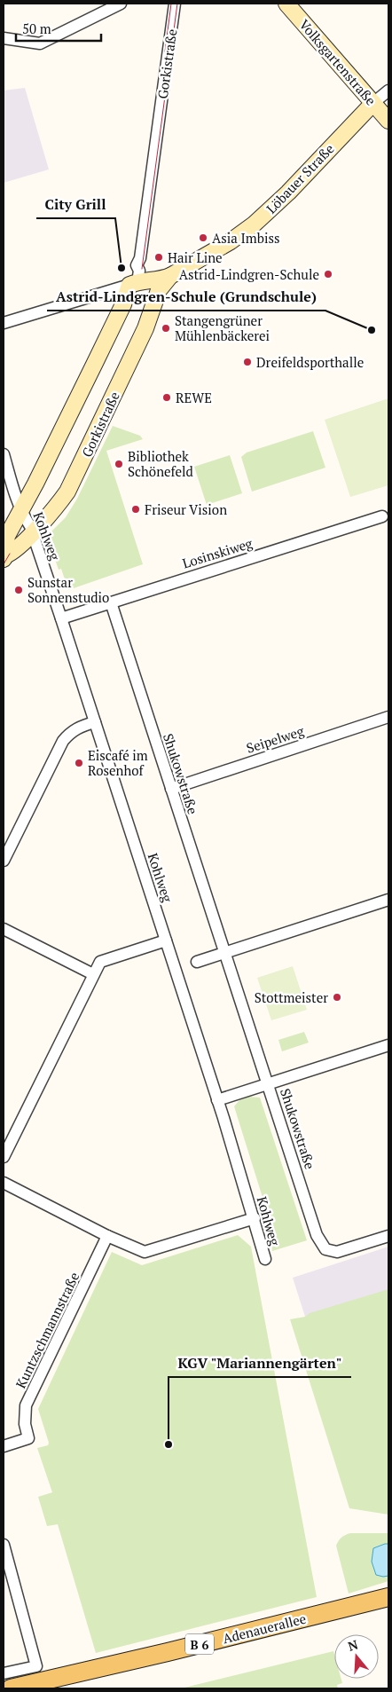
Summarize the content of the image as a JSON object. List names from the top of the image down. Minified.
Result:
{"streets":{"main road":["Volksgartenstraße","Gorkistraße","Löbauer Straße","Adenauerallee","B 6"],"street":["Kohlweg","Losinskiweg","Seipelweg","Shukowstraße","Kuntzschmannstraße"]},"crossings":[["Volksgartenstraße","Löbauer Straße"],["Gorkistraße","Löbauer Straße"],["Gorkistraße","Kohlweg"],["Kohlweg","Losinskiweg"],["Losinskiweg","Shukowstraße"],["Seipelweg","Shukowstraße"]],"places":["Asia Imbiss","Hair Line","City Grill","Astrid-Lindgren-Schule","Stangengrüner Mühlenbäckerei","Astrid-Lindgren-Schule (Grundschule)","Dreifeldsporthalle","REWE","Bibliothek Schönefeld","Friseur Vision","Sunstar Sonnenstudio","Eiscafé im Rosenhof","Stottmeister","KGV \"Mariannengärten\""],"scale_bar":"50 m","north":"top"}
